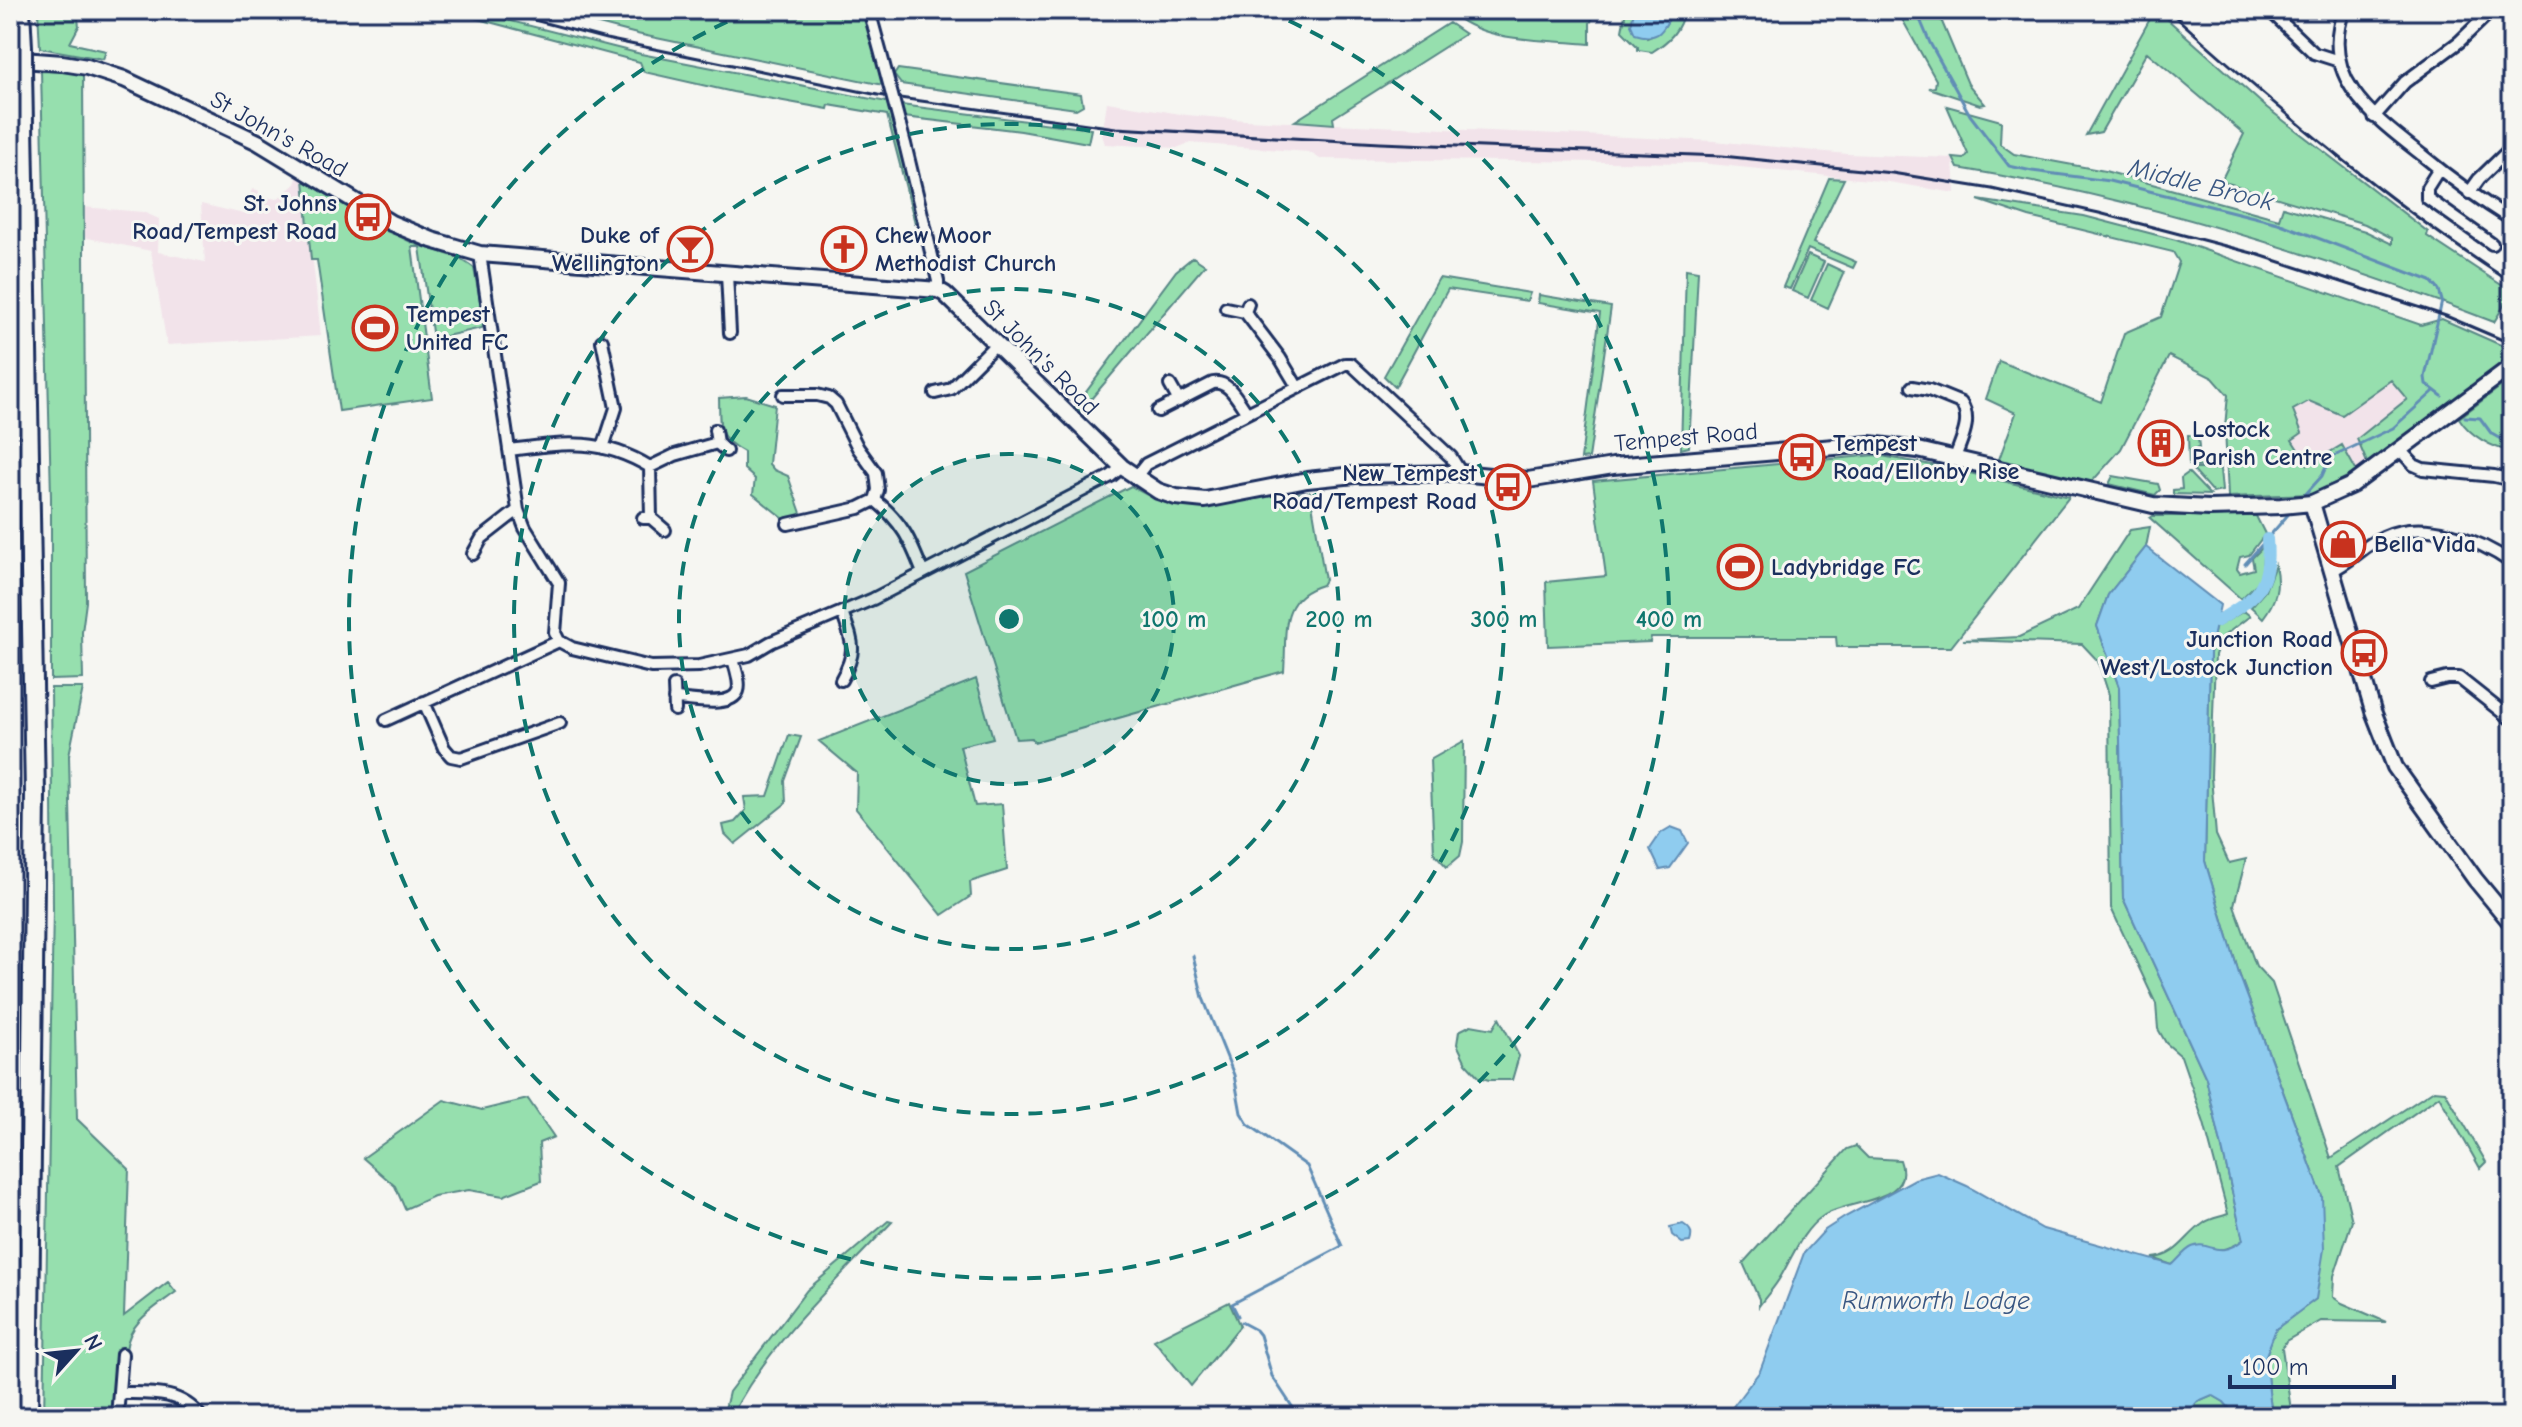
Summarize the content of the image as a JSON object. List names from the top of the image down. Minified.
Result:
{"streets":{"street":["St John's Road","Tempest Road"]},"crossings":[["St John's Road","Tempest Road"]],"water":["Middle Brook","Rumworth Lodge"],"places":{"bus stop":["St. Johns Road/Tempest Road","Tempest Road/Ellonby Rise","New Tempest Road/Tempest Road","Junction Road West/Lostock Junction"],"bar":["Duke of Wellington"],"church":["Chew Moor Methodist Church"],"sports":["Tempest United FC","Ladybridge FC"],"building":["Lostock Parish Centre"],"shop":["Bella Vida"]},"scale_bar":"100 m","north":"top right","rings":["100 m","200 m","300 m","400 m"]}
